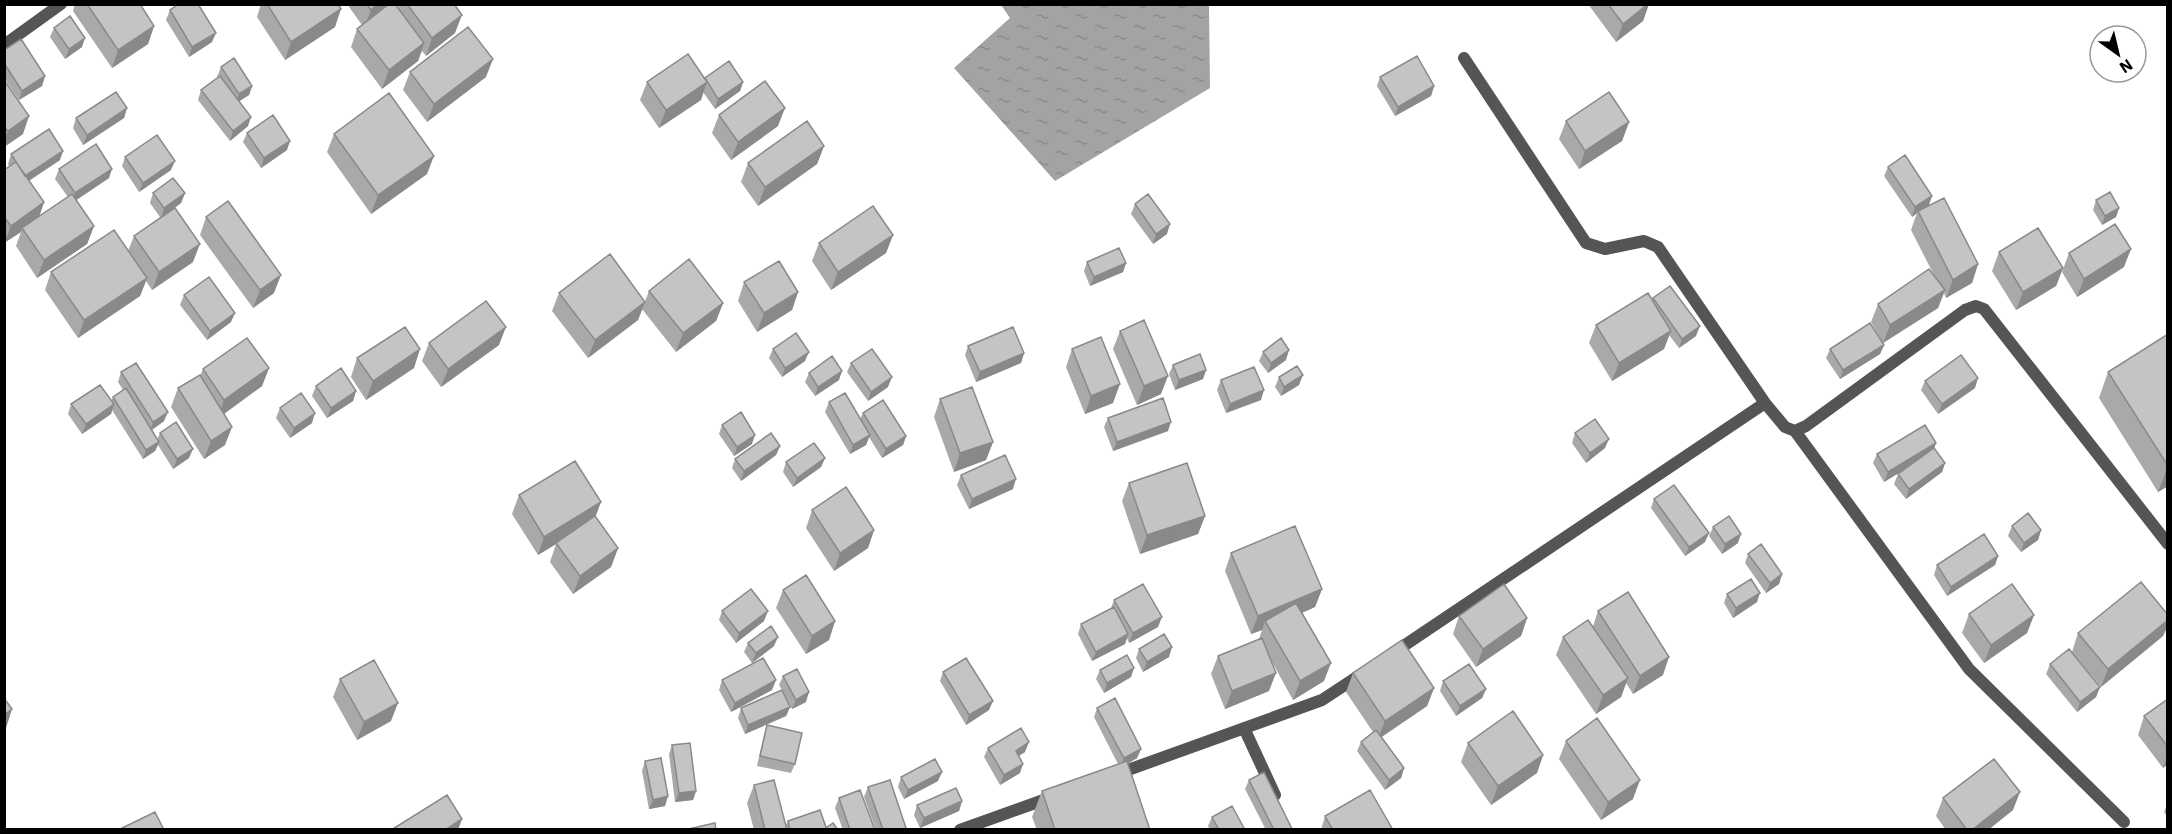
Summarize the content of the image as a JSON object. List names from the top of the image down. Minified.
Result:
{"north":"bottom right"}
